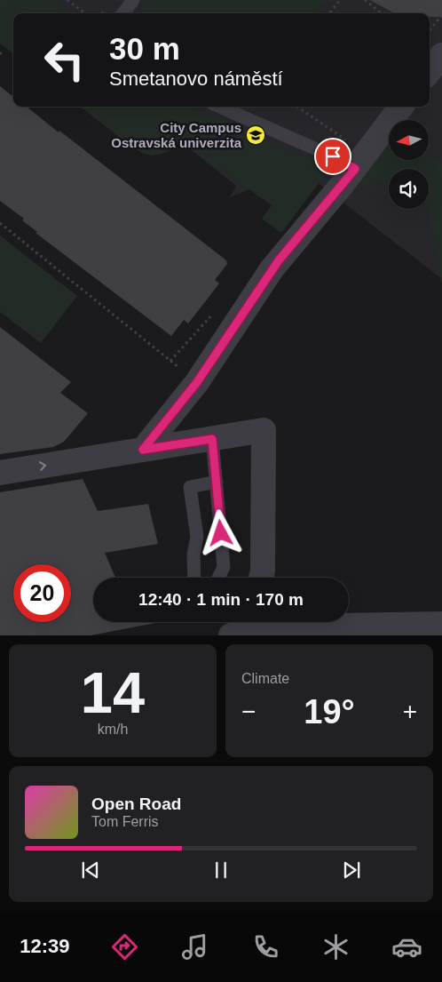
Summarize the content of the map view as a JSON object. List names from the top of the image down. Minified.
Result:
{"places":{"school or university":["City Campus Ostravská univerzita"]},"north":"left","page":{"turn":["30 m","Smetanovo náměstí"],"limit":"20","trip":"12:40 · 1 min · 170 m","tile":[["14","km/h"],"Climate"],"heat":["−","19°","+"],"song":["Open Road","Tom Ferris"],"tabs":"12:39"}}
